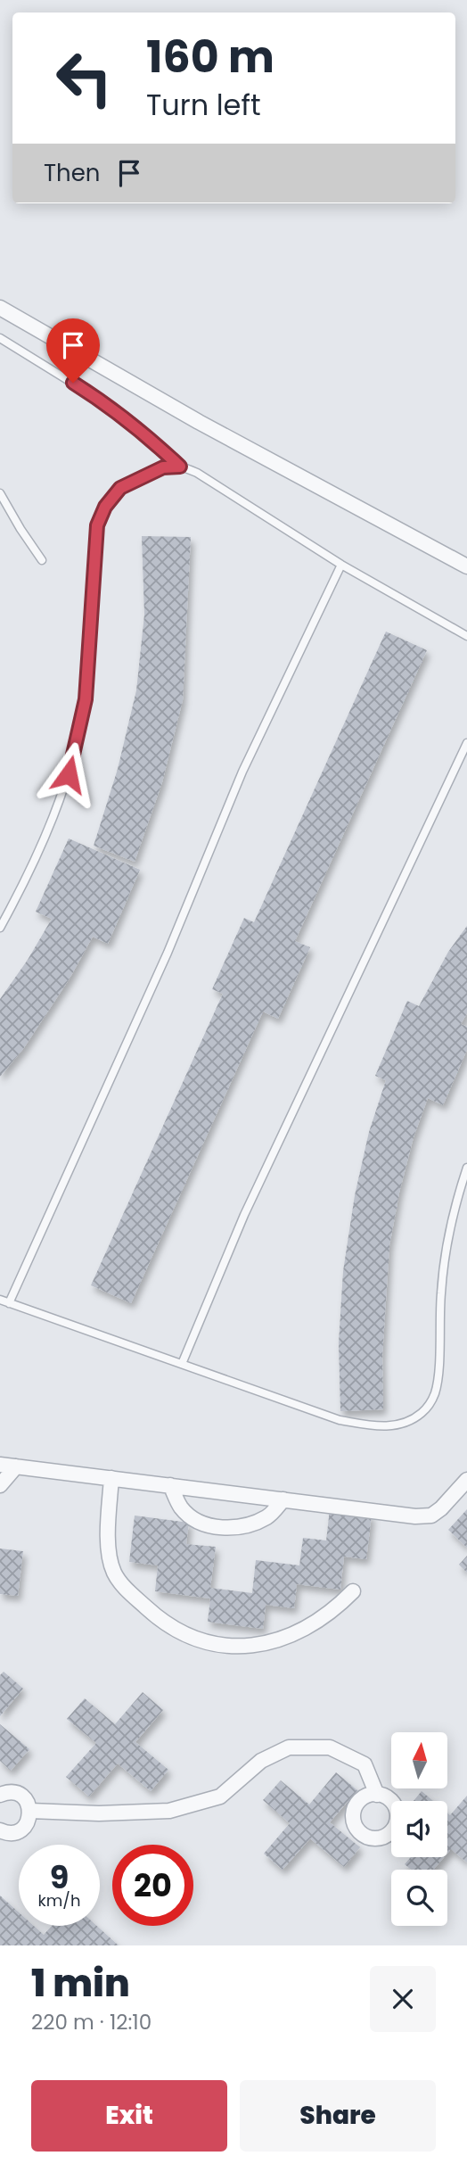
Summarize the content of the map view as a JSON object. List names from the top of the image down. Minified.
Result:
{"north":"top","page":{"turn":["160 m","Turn left"],"then":"Then","speed":"9 km/h","limit":"20","heading":["1 min","220 m · 12:10"],"buttons":["Exit","Share"]}}
